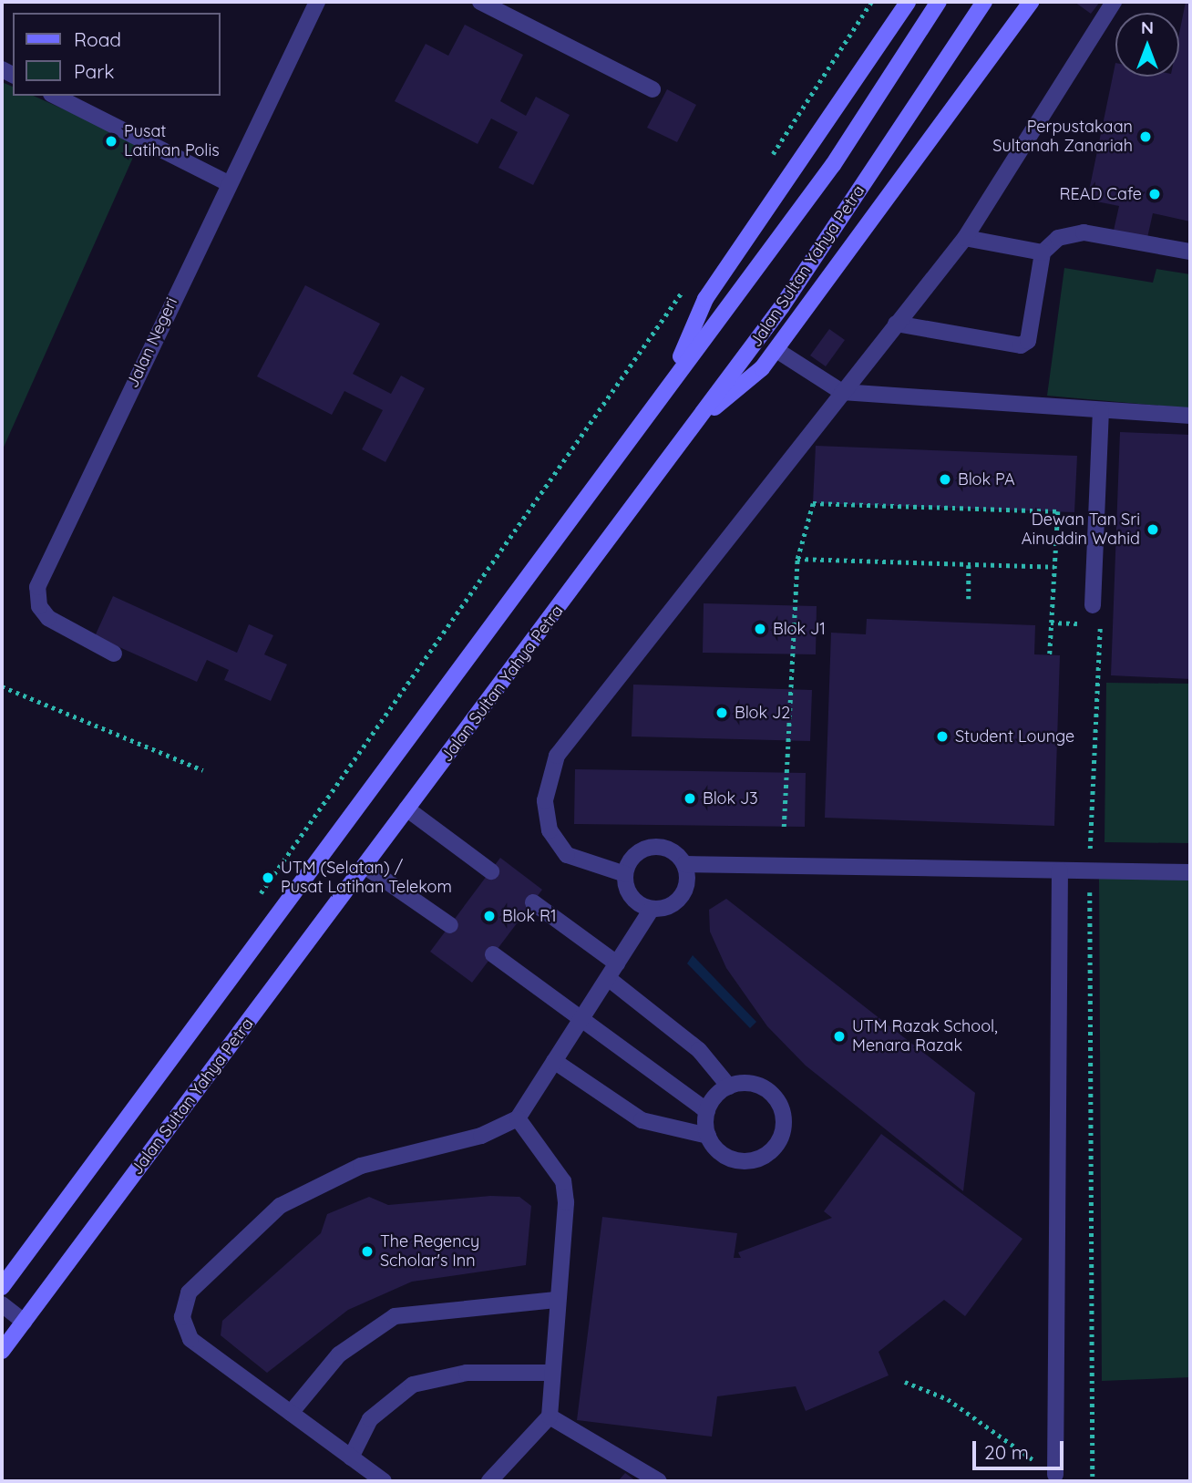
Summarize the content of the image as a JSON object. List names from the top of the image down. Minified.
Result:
{"streets":{"main road":["Jalan Sultan Yahya Petra"],"street":["Jalan Negeri"]},"places":["Perpustakaan Sultanah Zanariah","Pusat Latihan Polis","READ Cafe","Blok PA","Dewan Tan Sri Ainuddin Wahid","Blok J1","Blok J2","Student Lounge","Blok J3","UTM (Selatan) / Pusat Latihan Telekom","Blok R1","UTM Razak School, Menara Razak","The Regency Scholar's Inn"],"legend":["Road","Park"],"scale_bar":"20 m","north":"top"}
